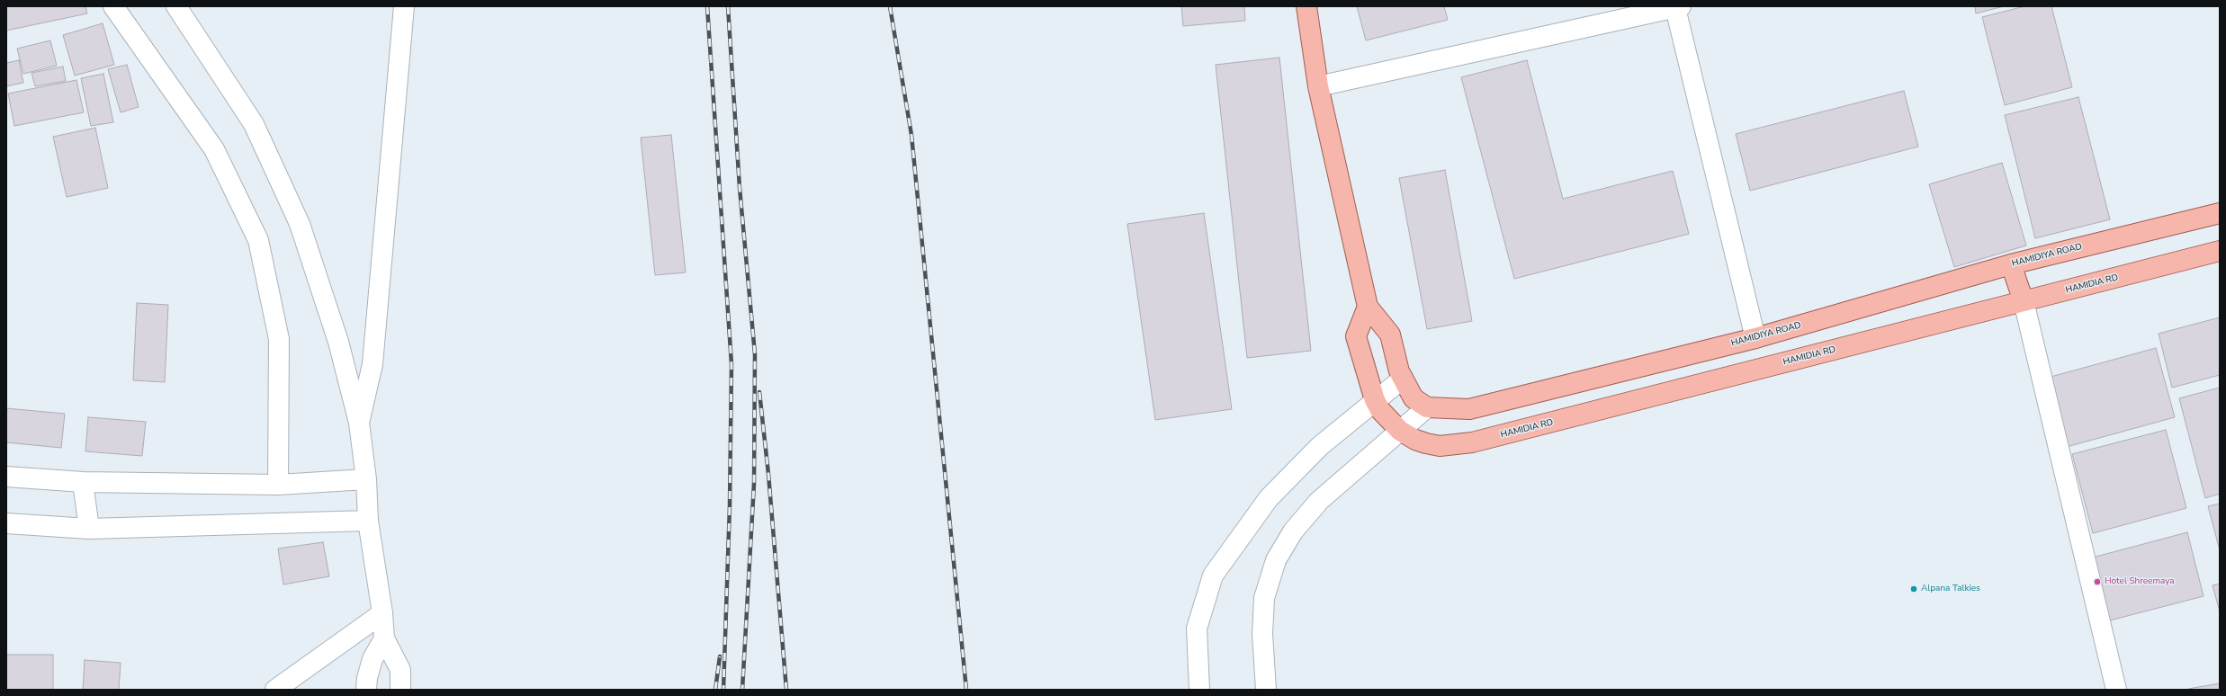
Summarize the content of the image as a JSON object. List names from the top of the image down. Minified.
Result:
{"streets":{"main road":["HAMIDIYA ROAD","HAMIDIA RD"]},"places":["Hotel Shreemaya","Alpana Talkies"]}
